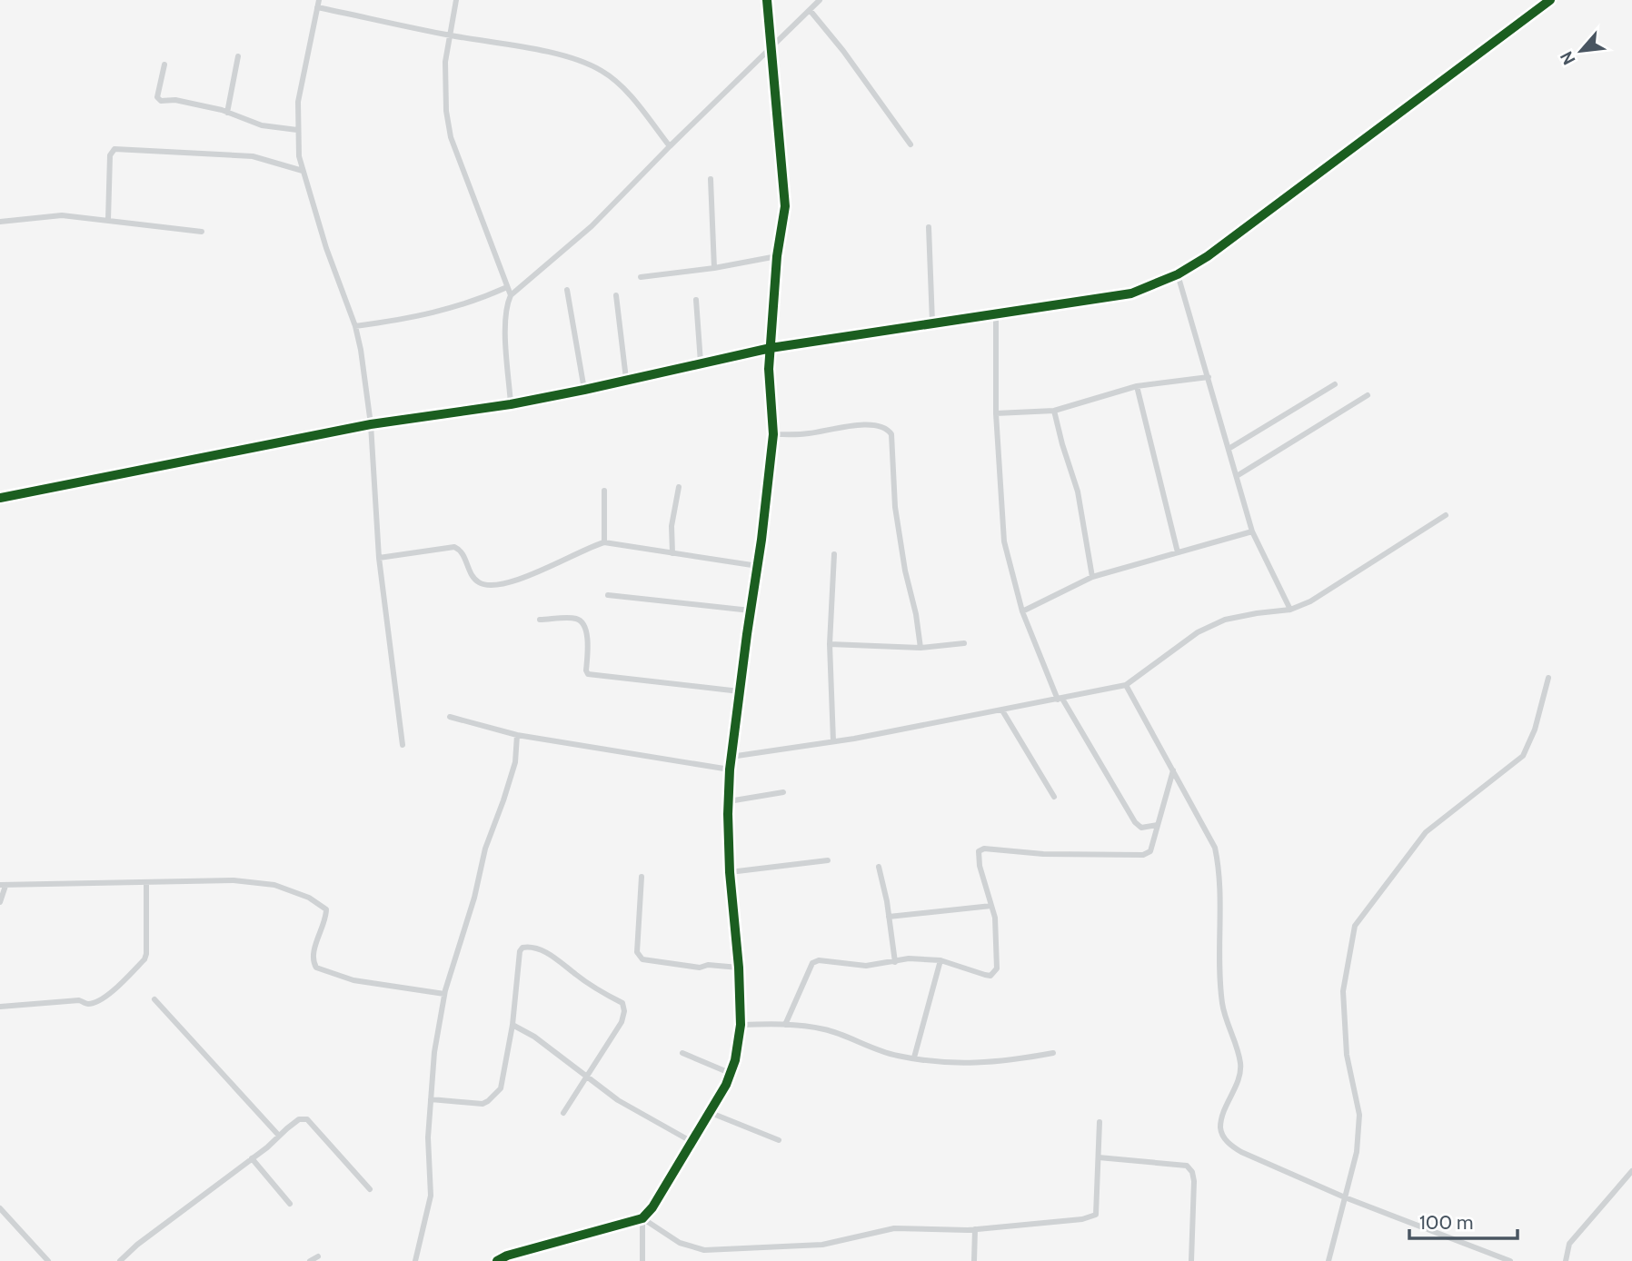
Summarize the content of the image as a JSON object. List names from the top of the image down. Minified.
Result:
{"scale_bar":"100 m","north":"bottom left"}
